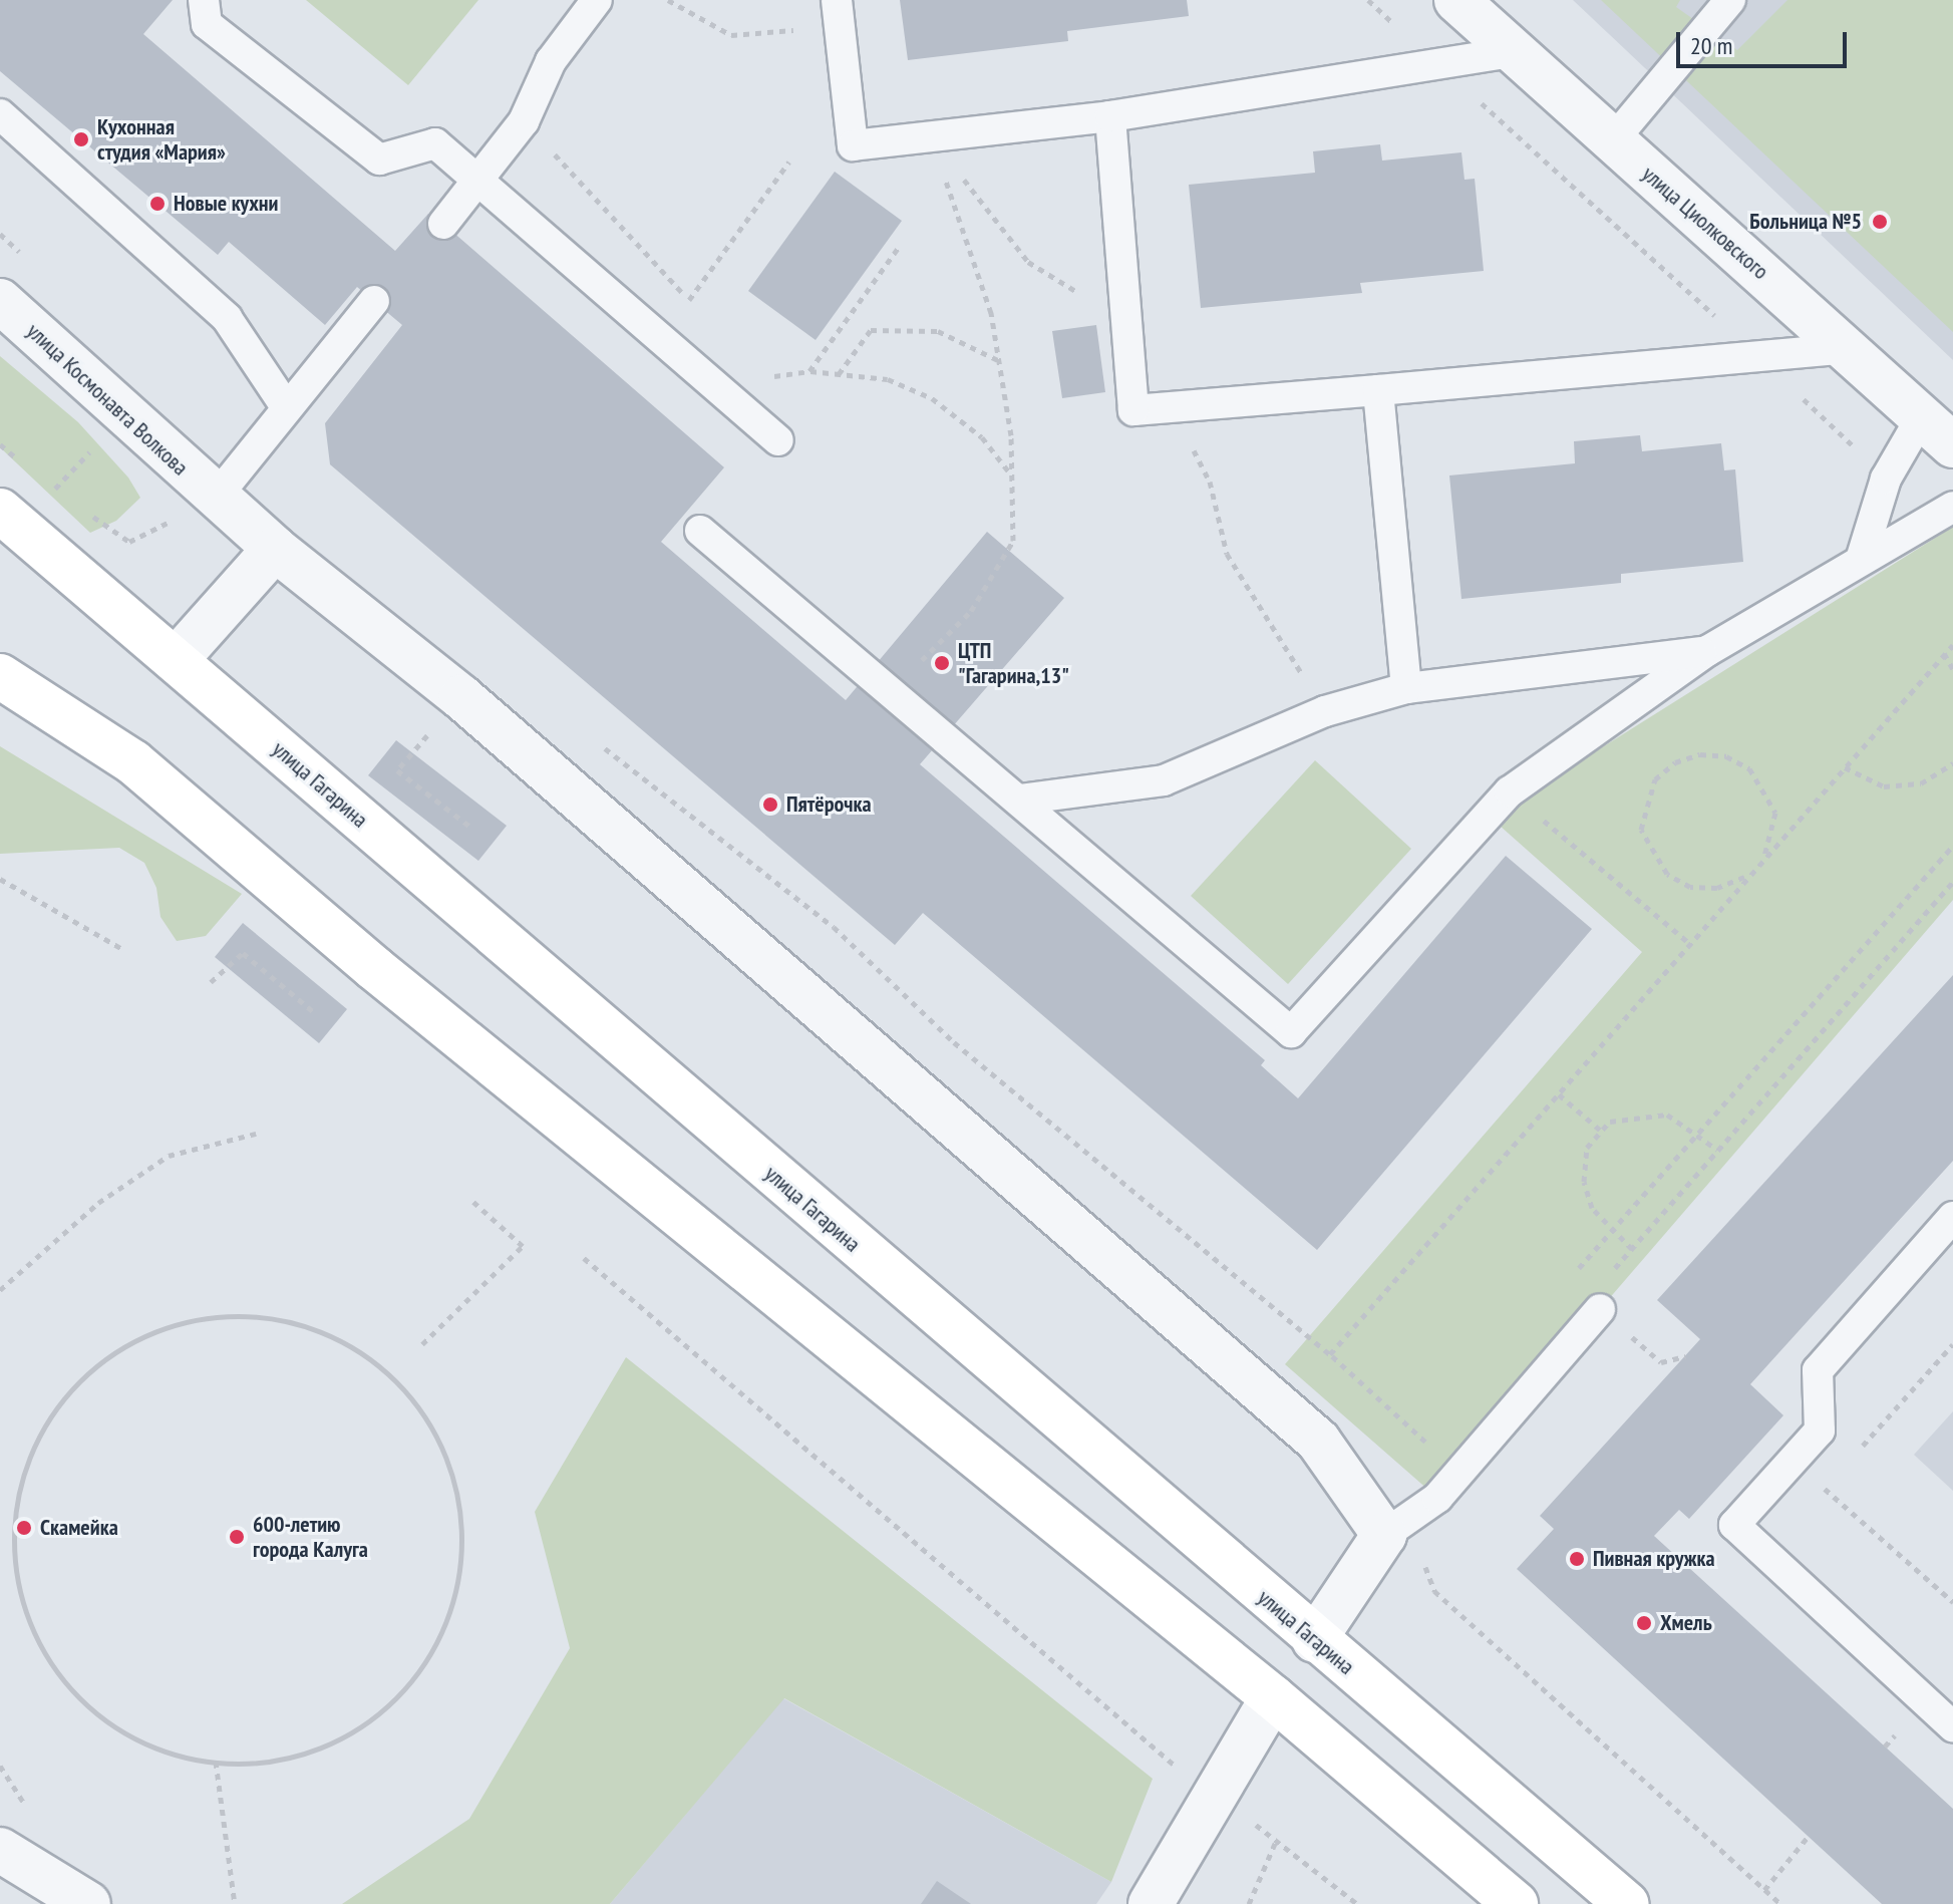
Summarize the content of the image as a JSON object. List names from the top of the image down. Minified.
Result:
{"streets":{"main road":["улица Гагарина"],"street":["улица Циолковского","улица Космонавта Волкова"]},"places":["Кухонная студия «Мария»","Новые кухни","Больница №5","ЦТП \"Гагарина,13\"","Пятёрочка","Скамейка","600-летию города Калуга","Пивная кружка","Хмель"],"scale_bar":"20 m"}
